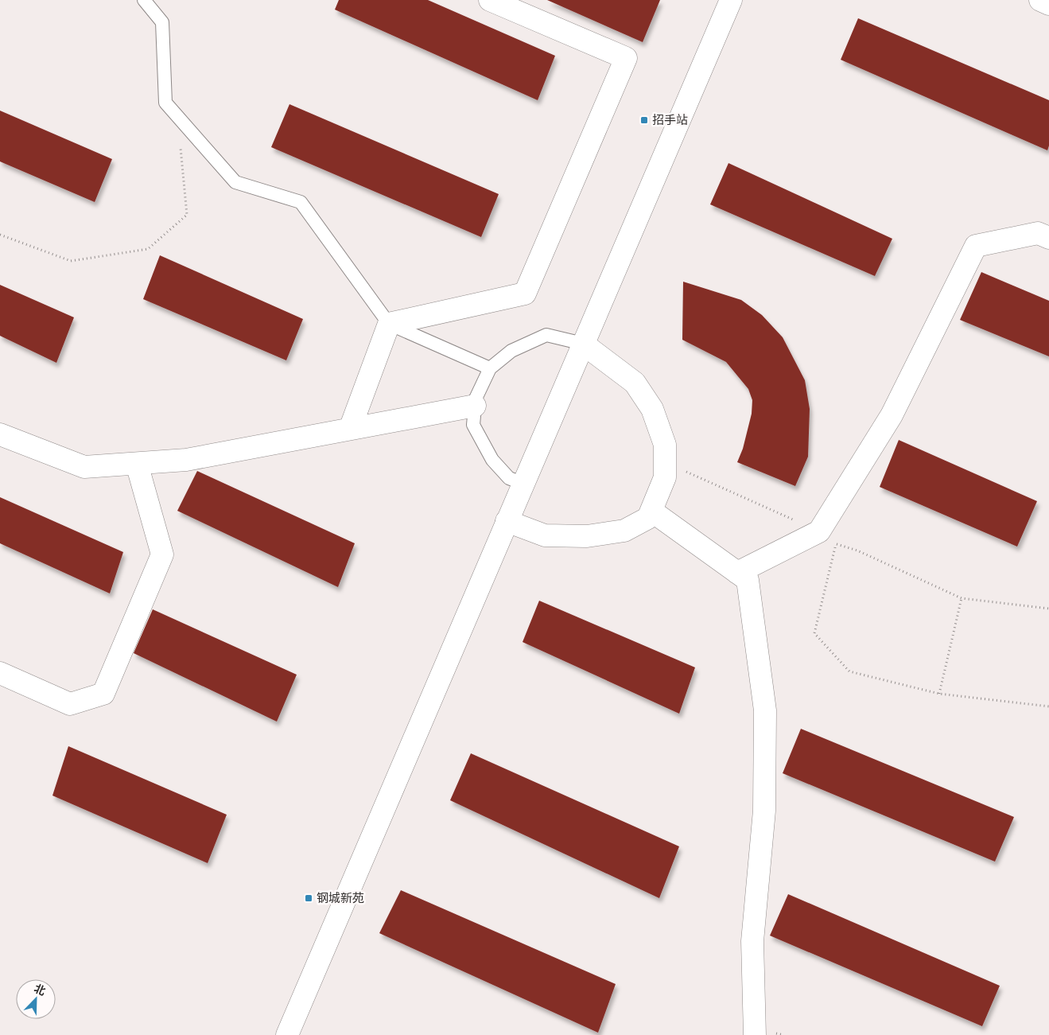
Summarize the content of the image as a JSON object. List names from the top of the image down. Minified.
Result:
{"places":{"transit":["招手站","钢城新苑"]},"north":"top right"}
